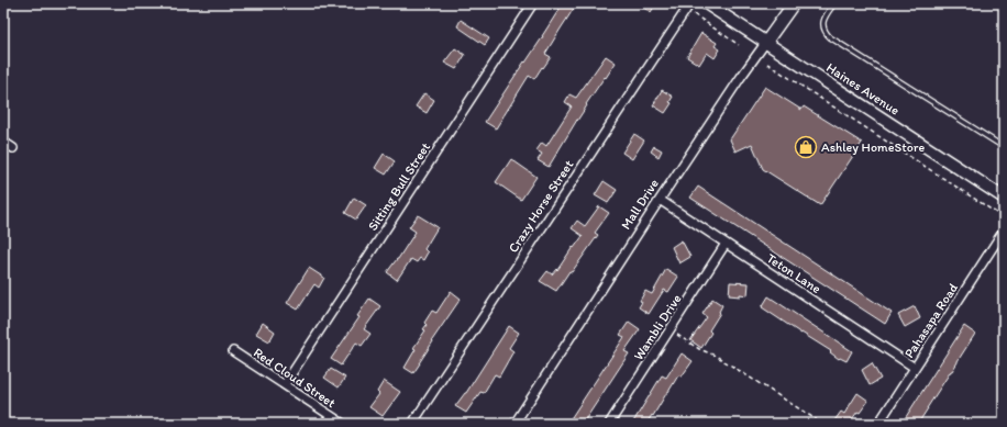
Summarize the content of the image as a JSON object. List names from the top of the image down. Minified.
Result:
{"streets":{"main road":["Haines Avenue","Mall Drive"],"street":["Sitting Bull Street","Crazy Horse Street","Teton Lane","Pahasapa Road","Wambli Drive","Red Cloud Street"]},"crossings":[["Haines Avenue","Mall Drive"],["Sitting Bull Street","Red Cloud Street"],["Mall Drive","Teton Lane"],["Teton Lane","Pahasapa Road"],["Teton Lane","Wambli Drive"]],"places":{"shop":["Ashley HomeStore"]}}
